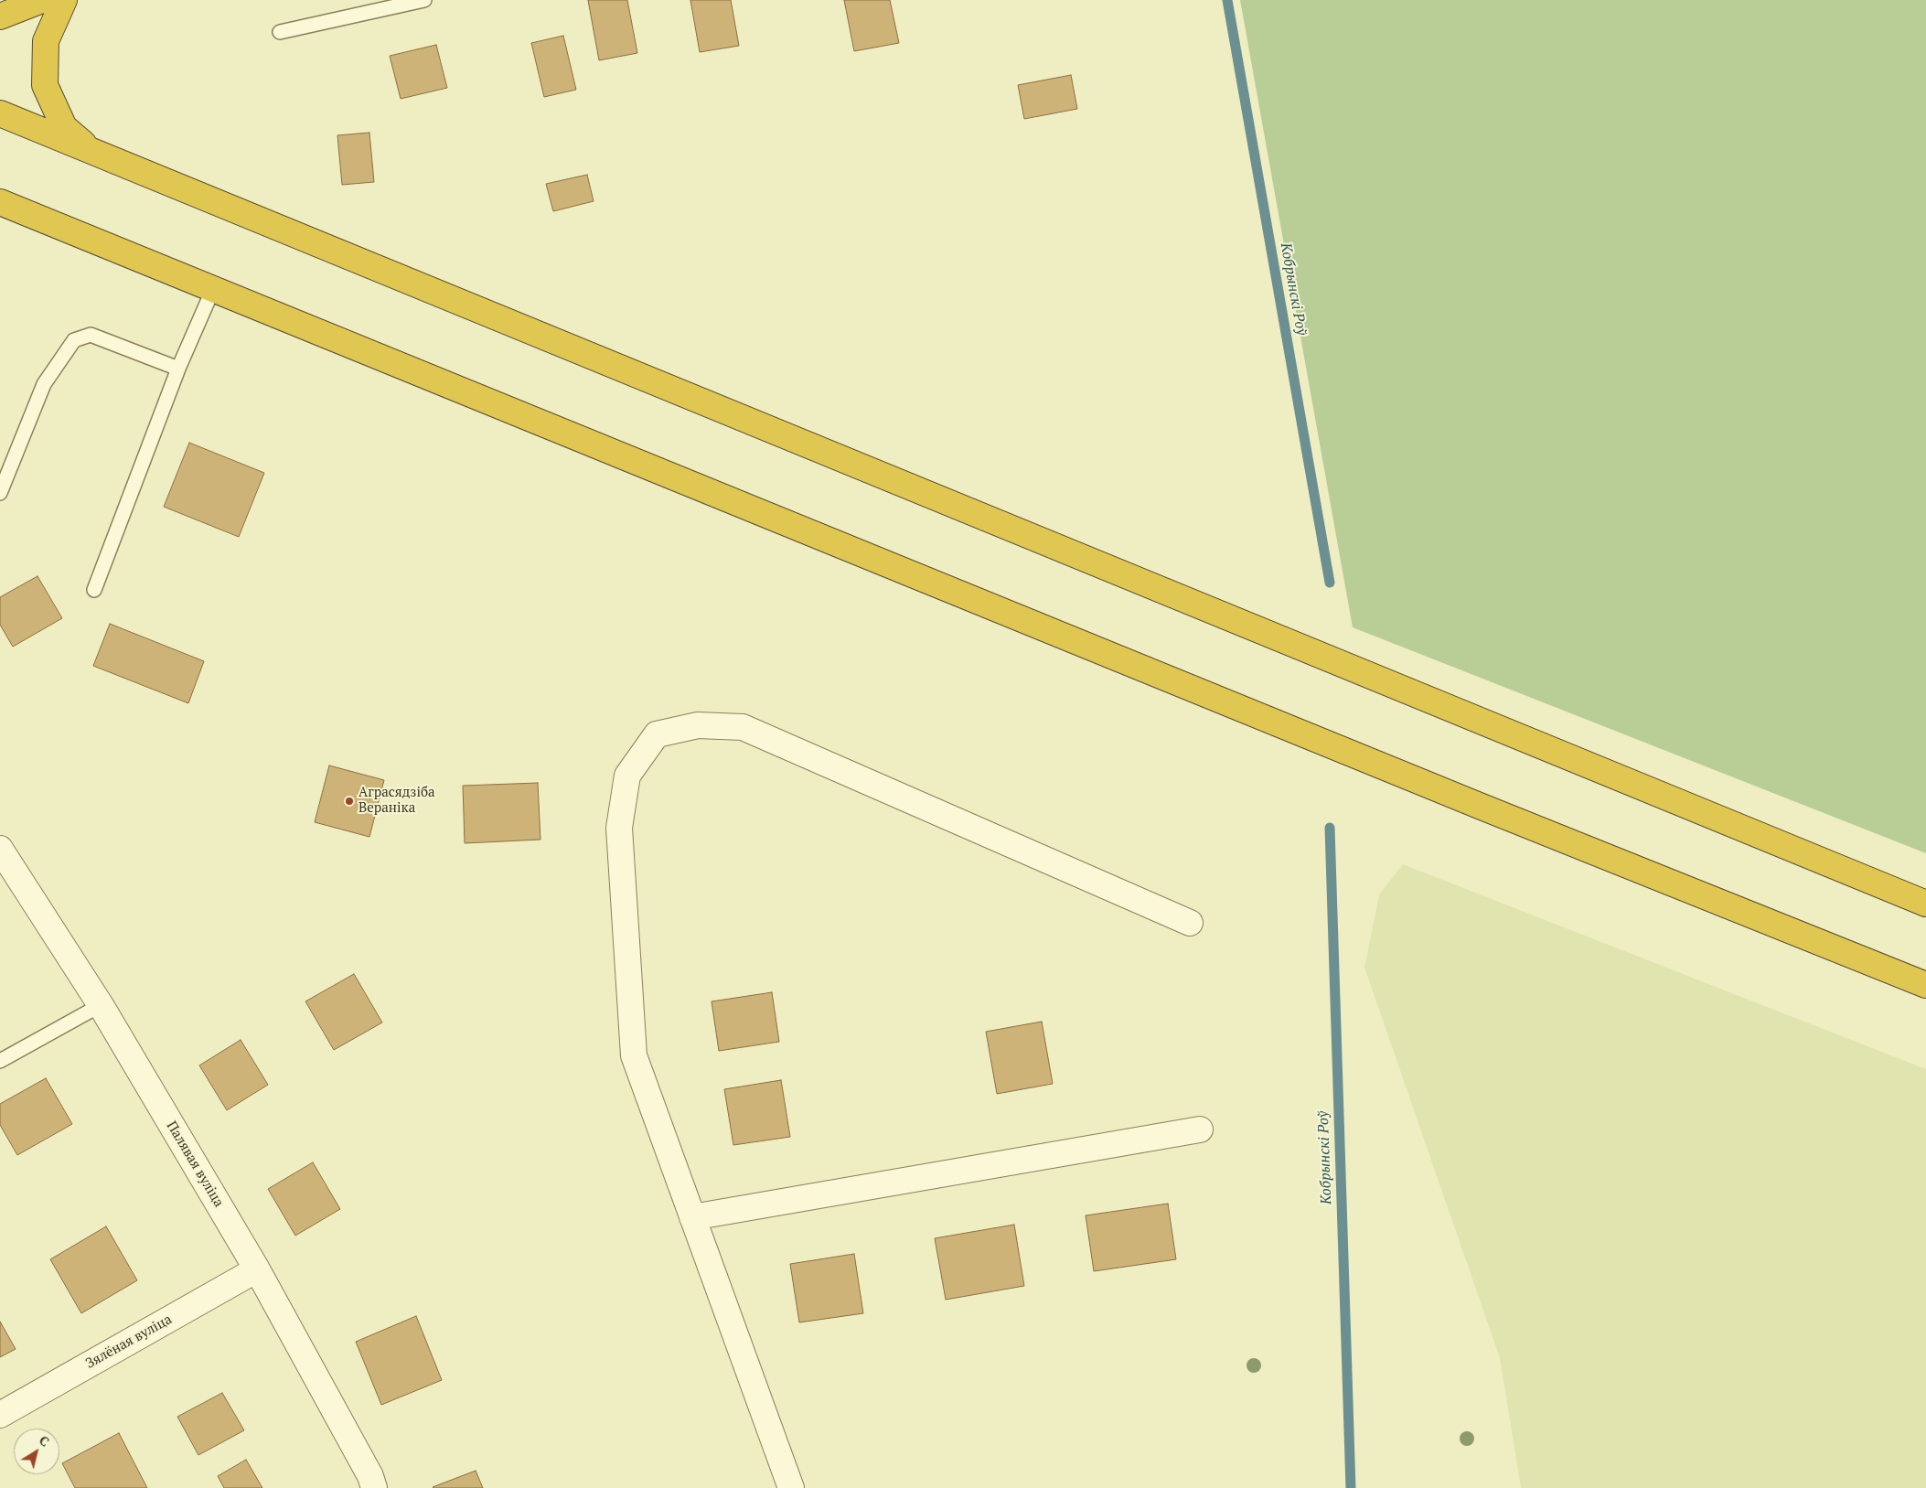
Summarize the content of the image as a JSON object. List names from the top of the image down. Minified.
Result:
{"streets":{"street":["Палявая вуліца","Зялёная вуліца"]},"crossings":[["Палявая вуліца","Зялёная вуліца"]],"water":["Кобрынскі Роў"],"places":["Аграсядзіба Вераніка"],"north":"top right"}
